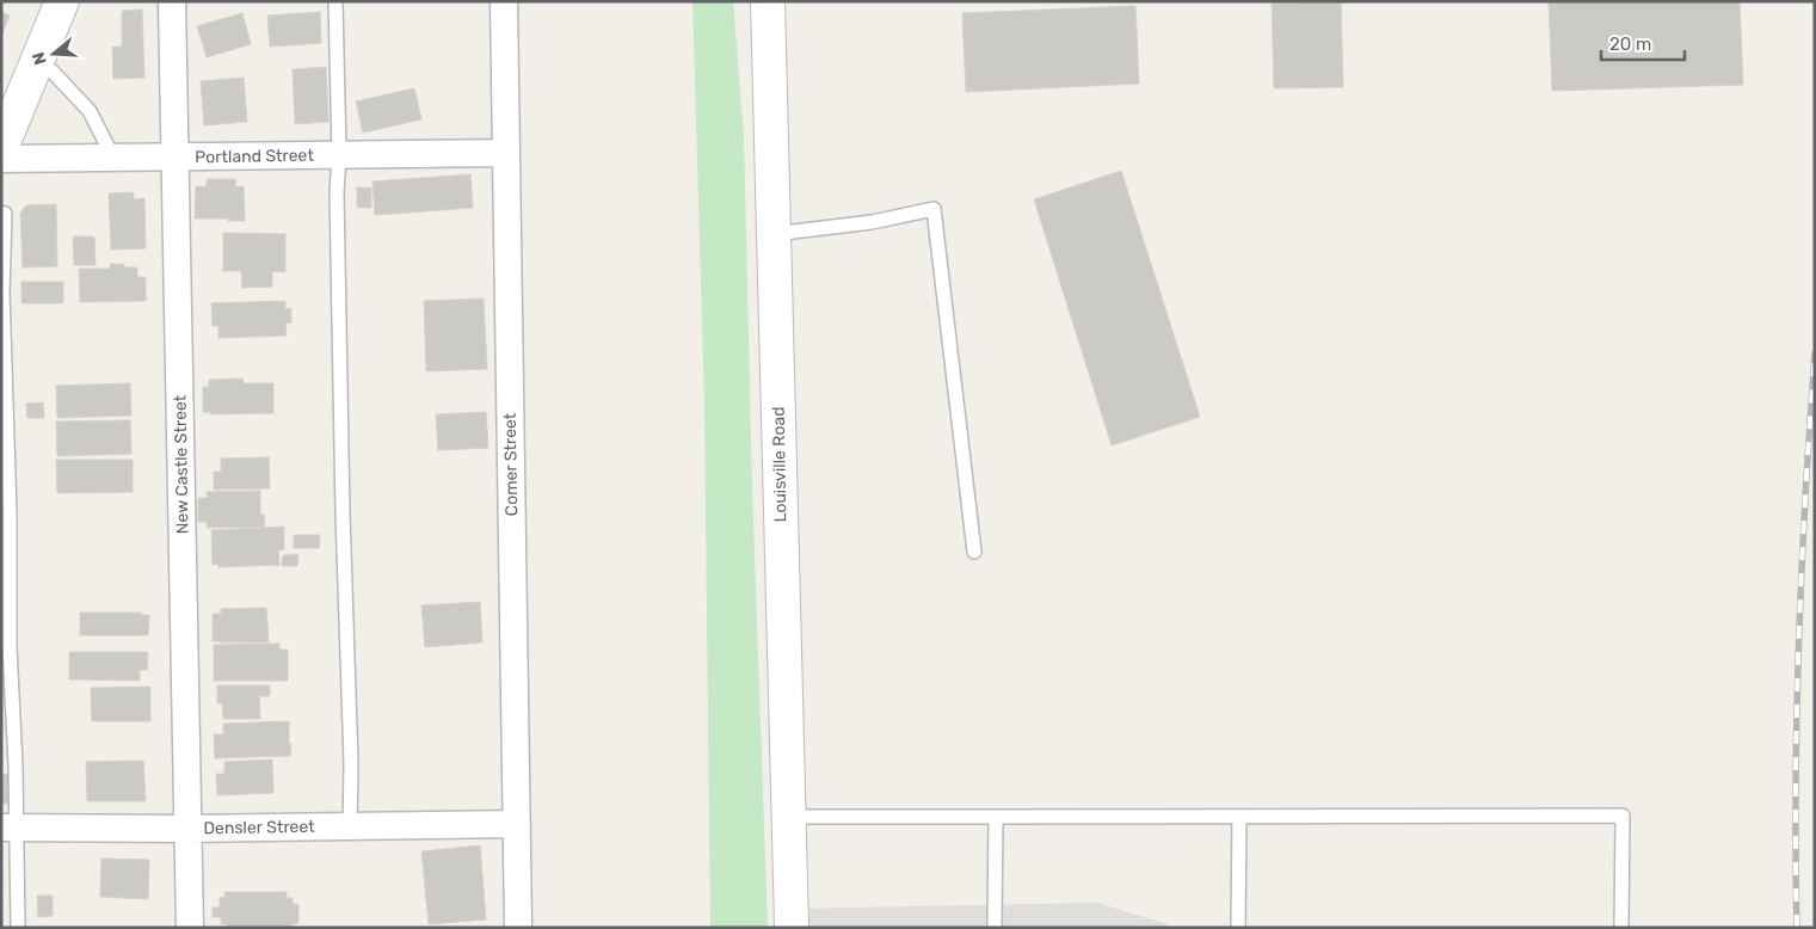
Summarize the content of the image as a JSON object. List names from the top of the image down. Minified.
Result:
{"streets":{"main road":["Louisville Road"],"street":["Portland Street","New Castle Street","Comer Street","Densler Street"]},"crossings":[["Portland Street","New Castle Street"],["Portland Street","Comer Street"],["New Castle Street","Densler Street"],["Comer Street","Densler Street"]],"scale_bar":"20 m","north":"left"}
